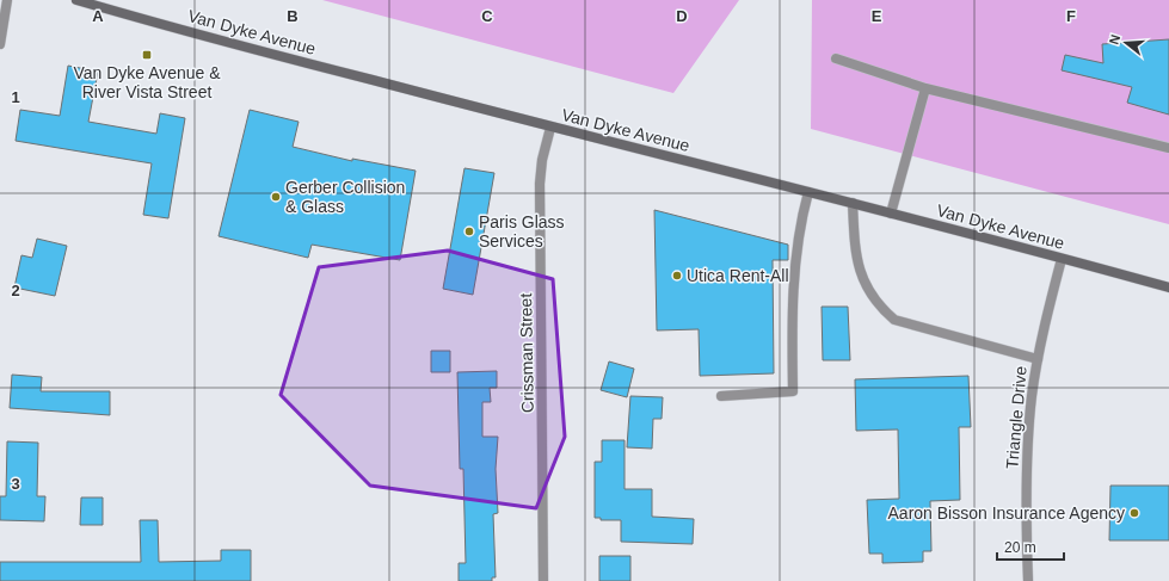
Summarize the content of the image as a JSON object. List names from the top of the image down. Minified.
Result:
{"streets":{"main road":["Van Dyke Avenue"],"street":["Crissman Street","Triangle Drive"]},"crossings":[["Van Dyke Avenue","Crissman Street"],["Van Dyke Avenue","Triangle Drive"]],"places":{"transit":["Van Dyke Avenue & River Vista Street"],"other":["Gerber Collision & Glass","Paris Glass Services","Utica Rent-All","Aaron Bisson Insurance Agency"]},"scale_bar":"20 m","north":"left","grid":{"columns":["A","B","C","D","E","F"],"rows":["1","2","3"]}}
